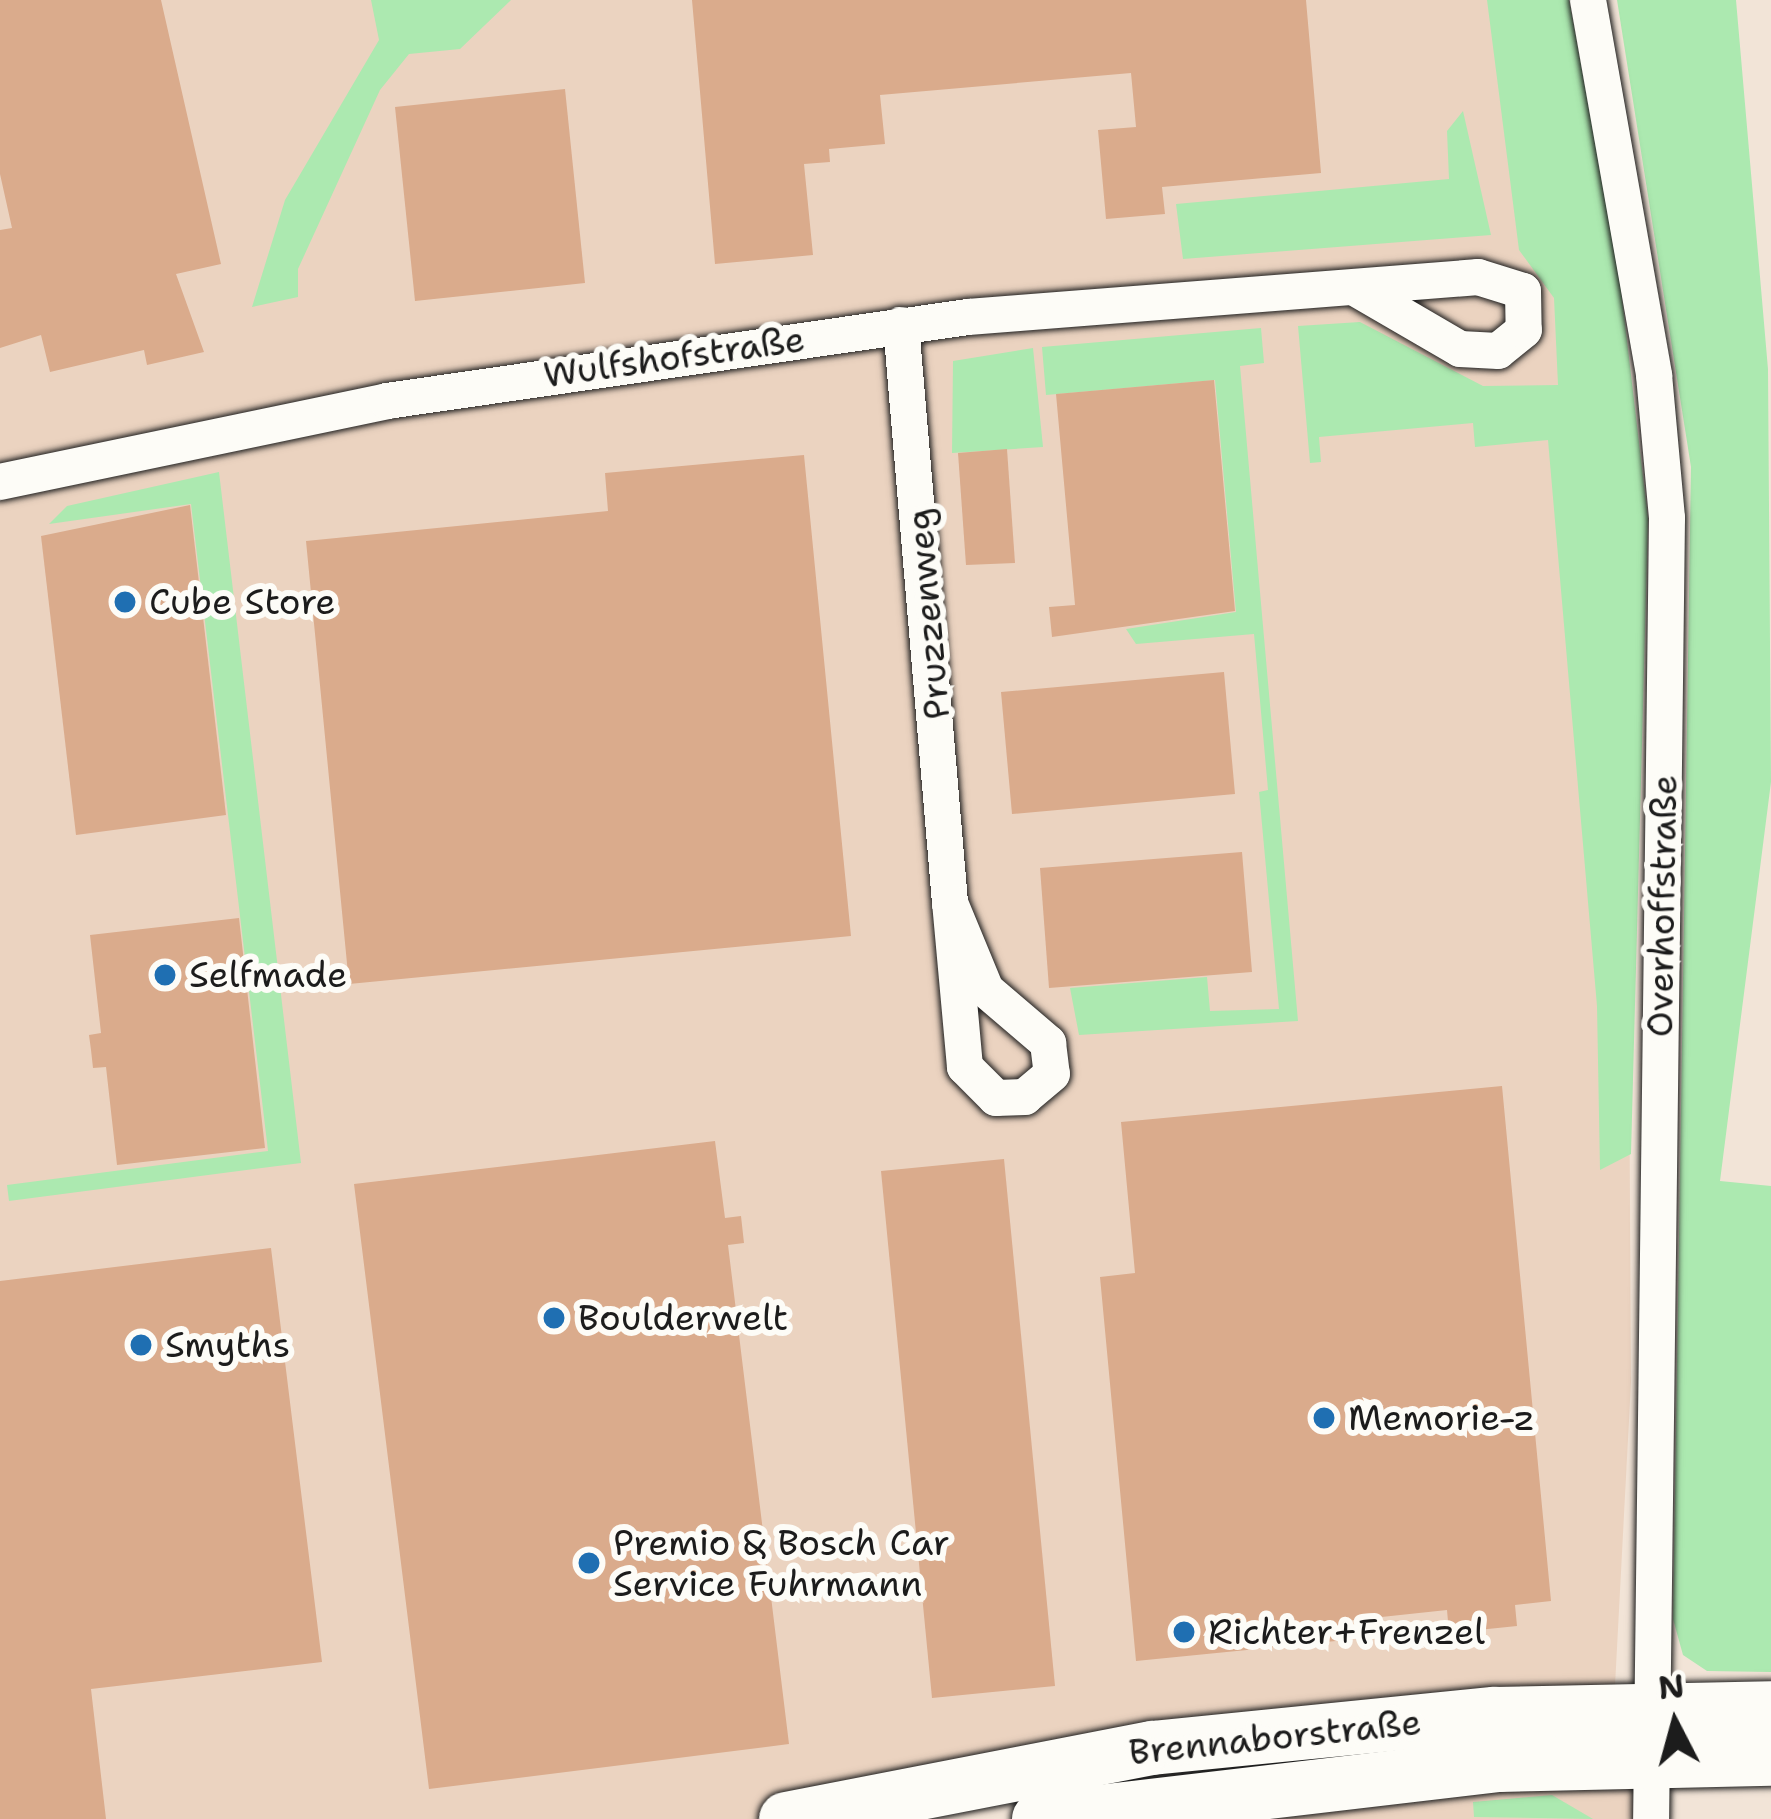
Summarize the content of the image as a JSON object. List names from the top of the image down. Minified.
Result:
{"streets":{"main road":["Brennaborstraße"],"street":["Wulfshofstraße","Pruzzenweg","Overhoffstraße"]},"crossings":[["Wulfshofstraße","Pruzzenweg"],["Overhoffstraße","Brennaborstraße"]],"places":["Cube Store","Selfmade","Boulderwelt","Smyths","Memorie-z","Premio & Bosch Car Service Fuhrmann","Richter+Frenzel"],"north":"top"}
